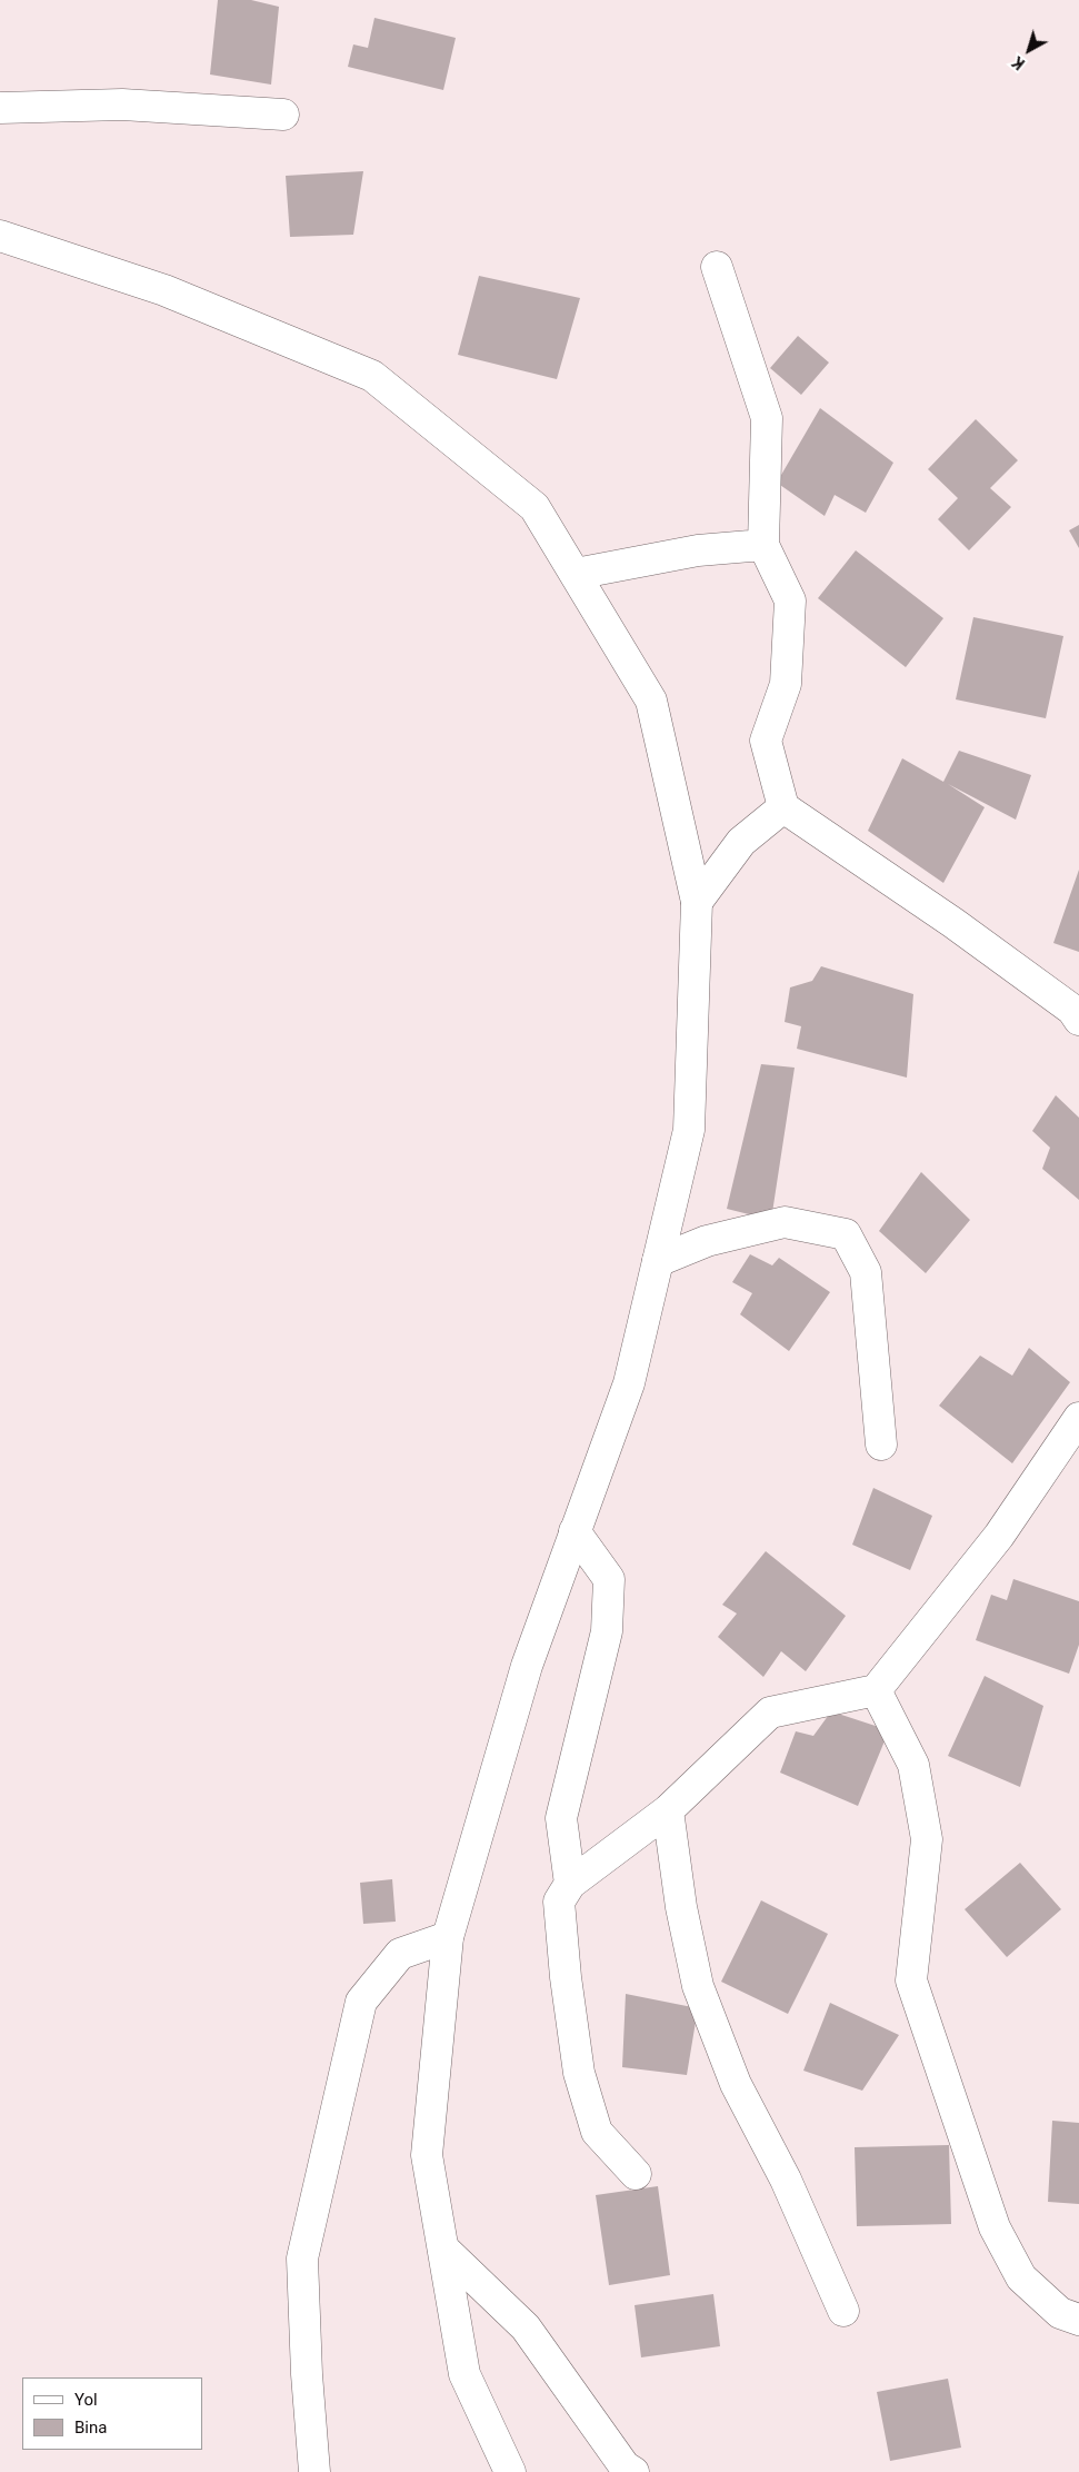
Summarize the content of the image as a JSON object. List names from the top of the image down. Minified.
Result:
{"legend":["Yol","Bina"],"north":"bottom left"}
